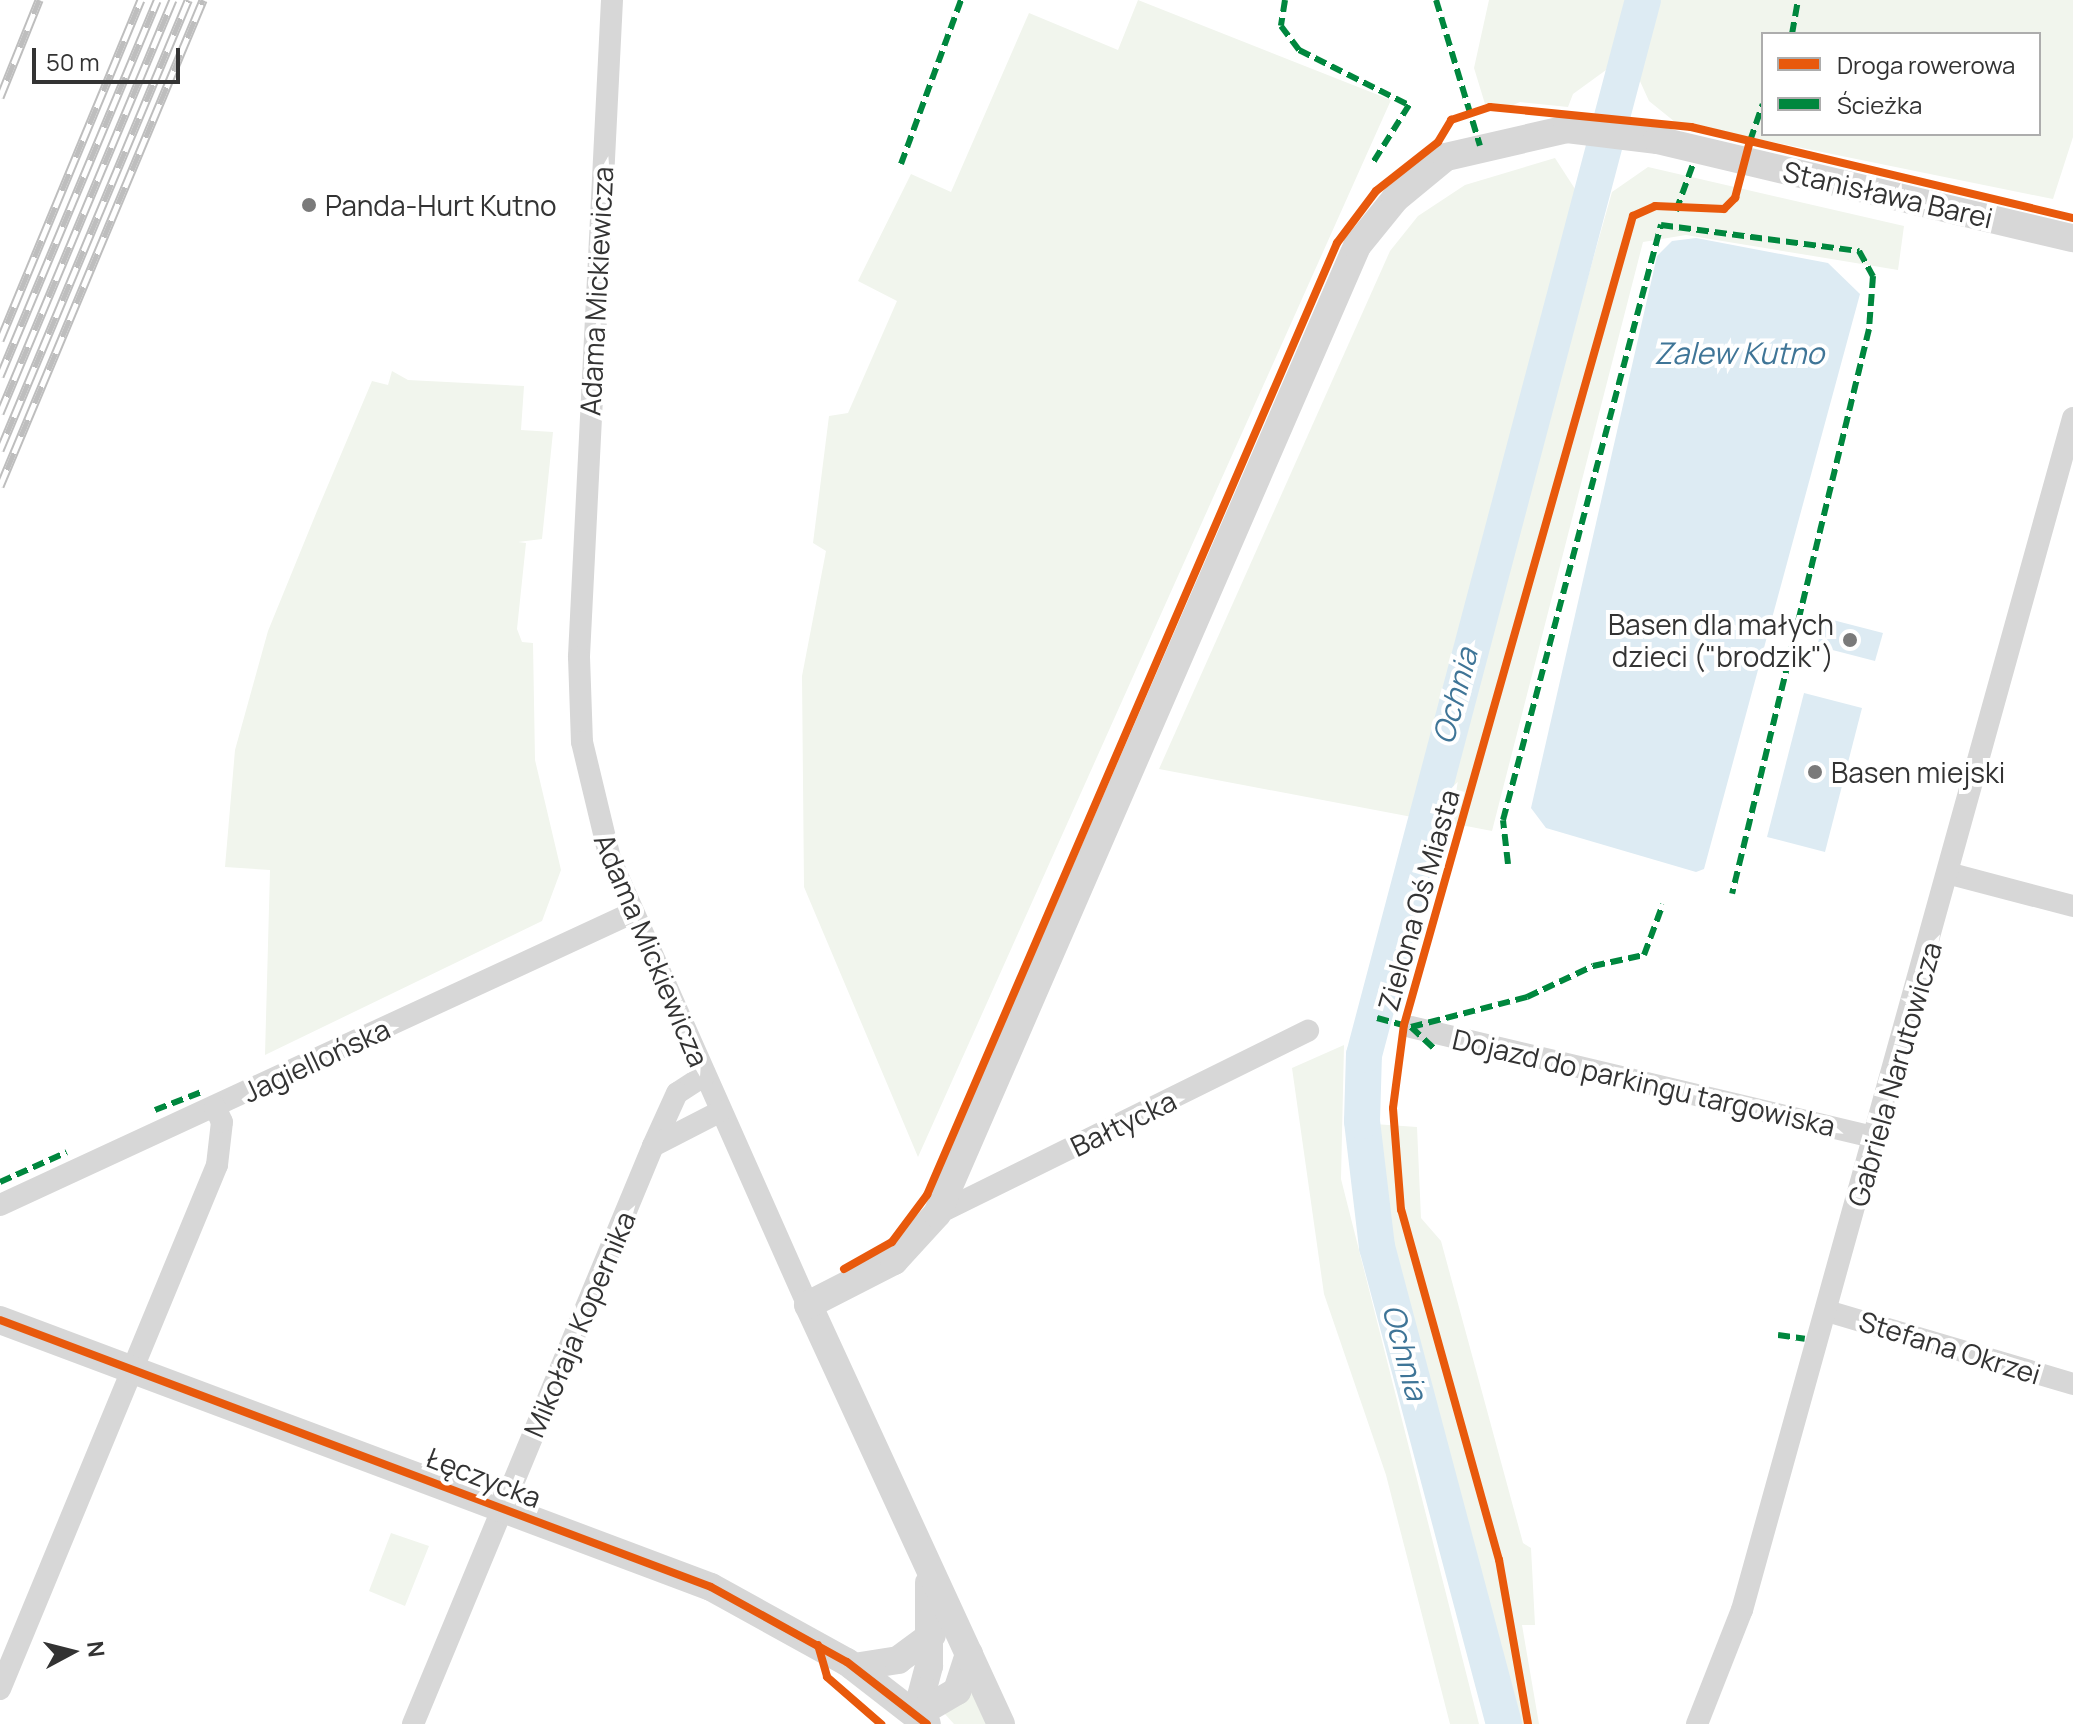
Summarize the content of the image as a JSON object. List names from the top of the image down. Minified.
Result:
{"streets":{"street":["Stanisława Barei","Adama Mickiewicza","Jagiellońska","Gabriela Narutowicza","Dojazd do parkingu targowiska","Bałtycka","Mikołaja Kopernika","Stefana Okrzei","Łęczycka"],"cycle path":["Zielona Oś Miasta"]},"crossings":[["Stanisława Barei","Bałtycka"],["Adama Mickiewicza","Jagiellońska"],["Adama Mickiewicza","Mikołaja Kopernika"],["Adama Mickiewicza","Łęczycka"],["Gabriela Narutowicza","Dojazd do parkingu targowiska"],["Gabriela Narutowicza","Stefana Okrzei"]],"water":["Zalew Kutno","Ochnia"],"places":["Panda-Hurt Kutno","Basen dla małych dzieci (\"brodzik\")","Basen miejski"],"legend":["Droga rowerowa","Ścieżka"],"scale_bar":"50 m","north":"right"}
